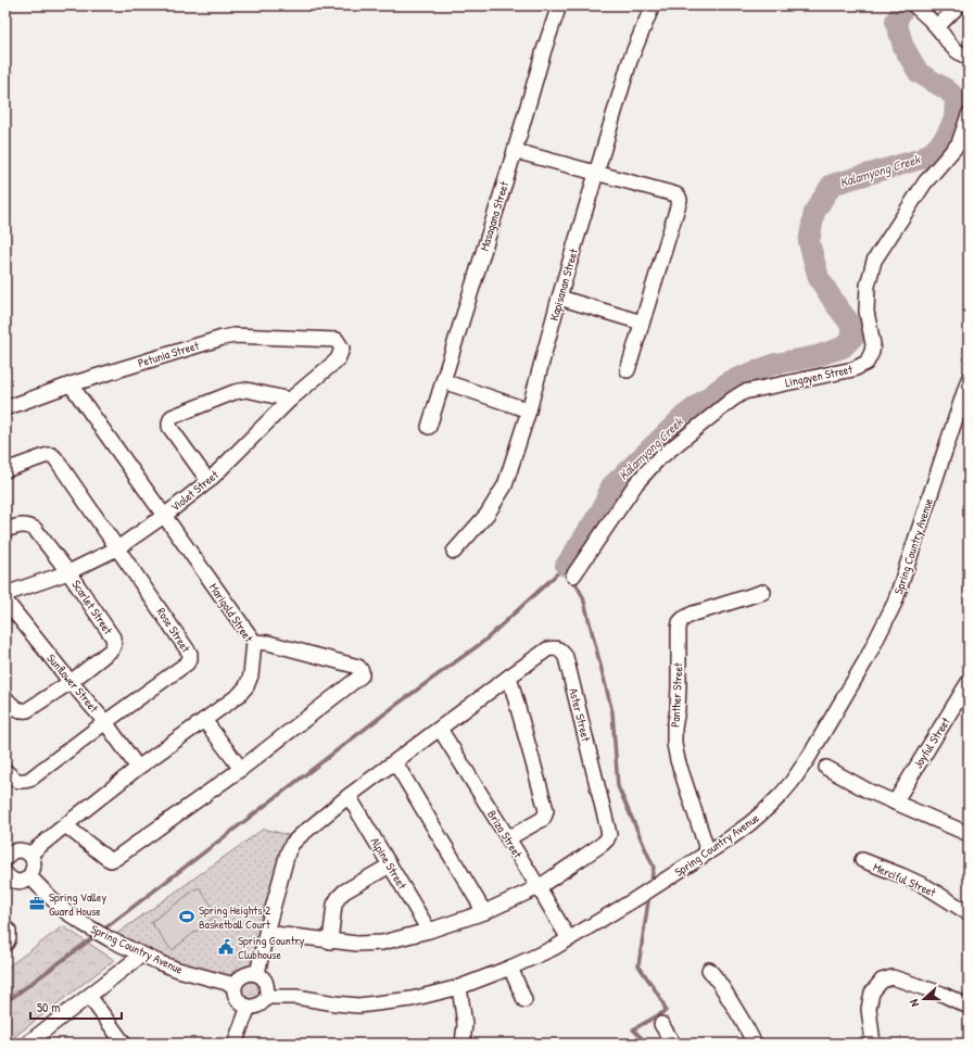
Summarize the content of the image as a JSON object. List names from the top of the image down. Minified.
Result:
{"streets":{"street":["Masagana Street","Kapisanan Street","Petunia Street","Lingayen Street","Violet Street","Spring Country Avenue","Scarlet Street","Marigold Street","Rose Street","Sunflower Street","Panther Street","Aster Street","Joyful Street","Briza Street","Alpine Street","Merciful Street"]},"crossings":[["Petunia Street","Violet Street"],["Petunia Street","Marigold Street"],["Violet Street","Scarlet Street"],["Violet Street","Marigold Street"],["Violet Street","Rose Street"],["Spring Country Avenue","Panther Street"],["Spring Country Avenue","Aster Street"],["Spring Country Avenue","Briza Street"],["Scarlet Street","Sunflower Street"],["Marigold Street","Sunflower Street"],["Rose Street","Sunflower Street"],["Aster Street","Briza Street"],["Aster Street","Alpine Street"]],"water":["Kalamyong Creek"],"places":{"office":["Spring Valley Guard House"],"sports":["Spring Heights 2 Basketball Court"],"public building":["Spring Country Clubhouse"]},"scale_bar":"50 m","north":"left"}
